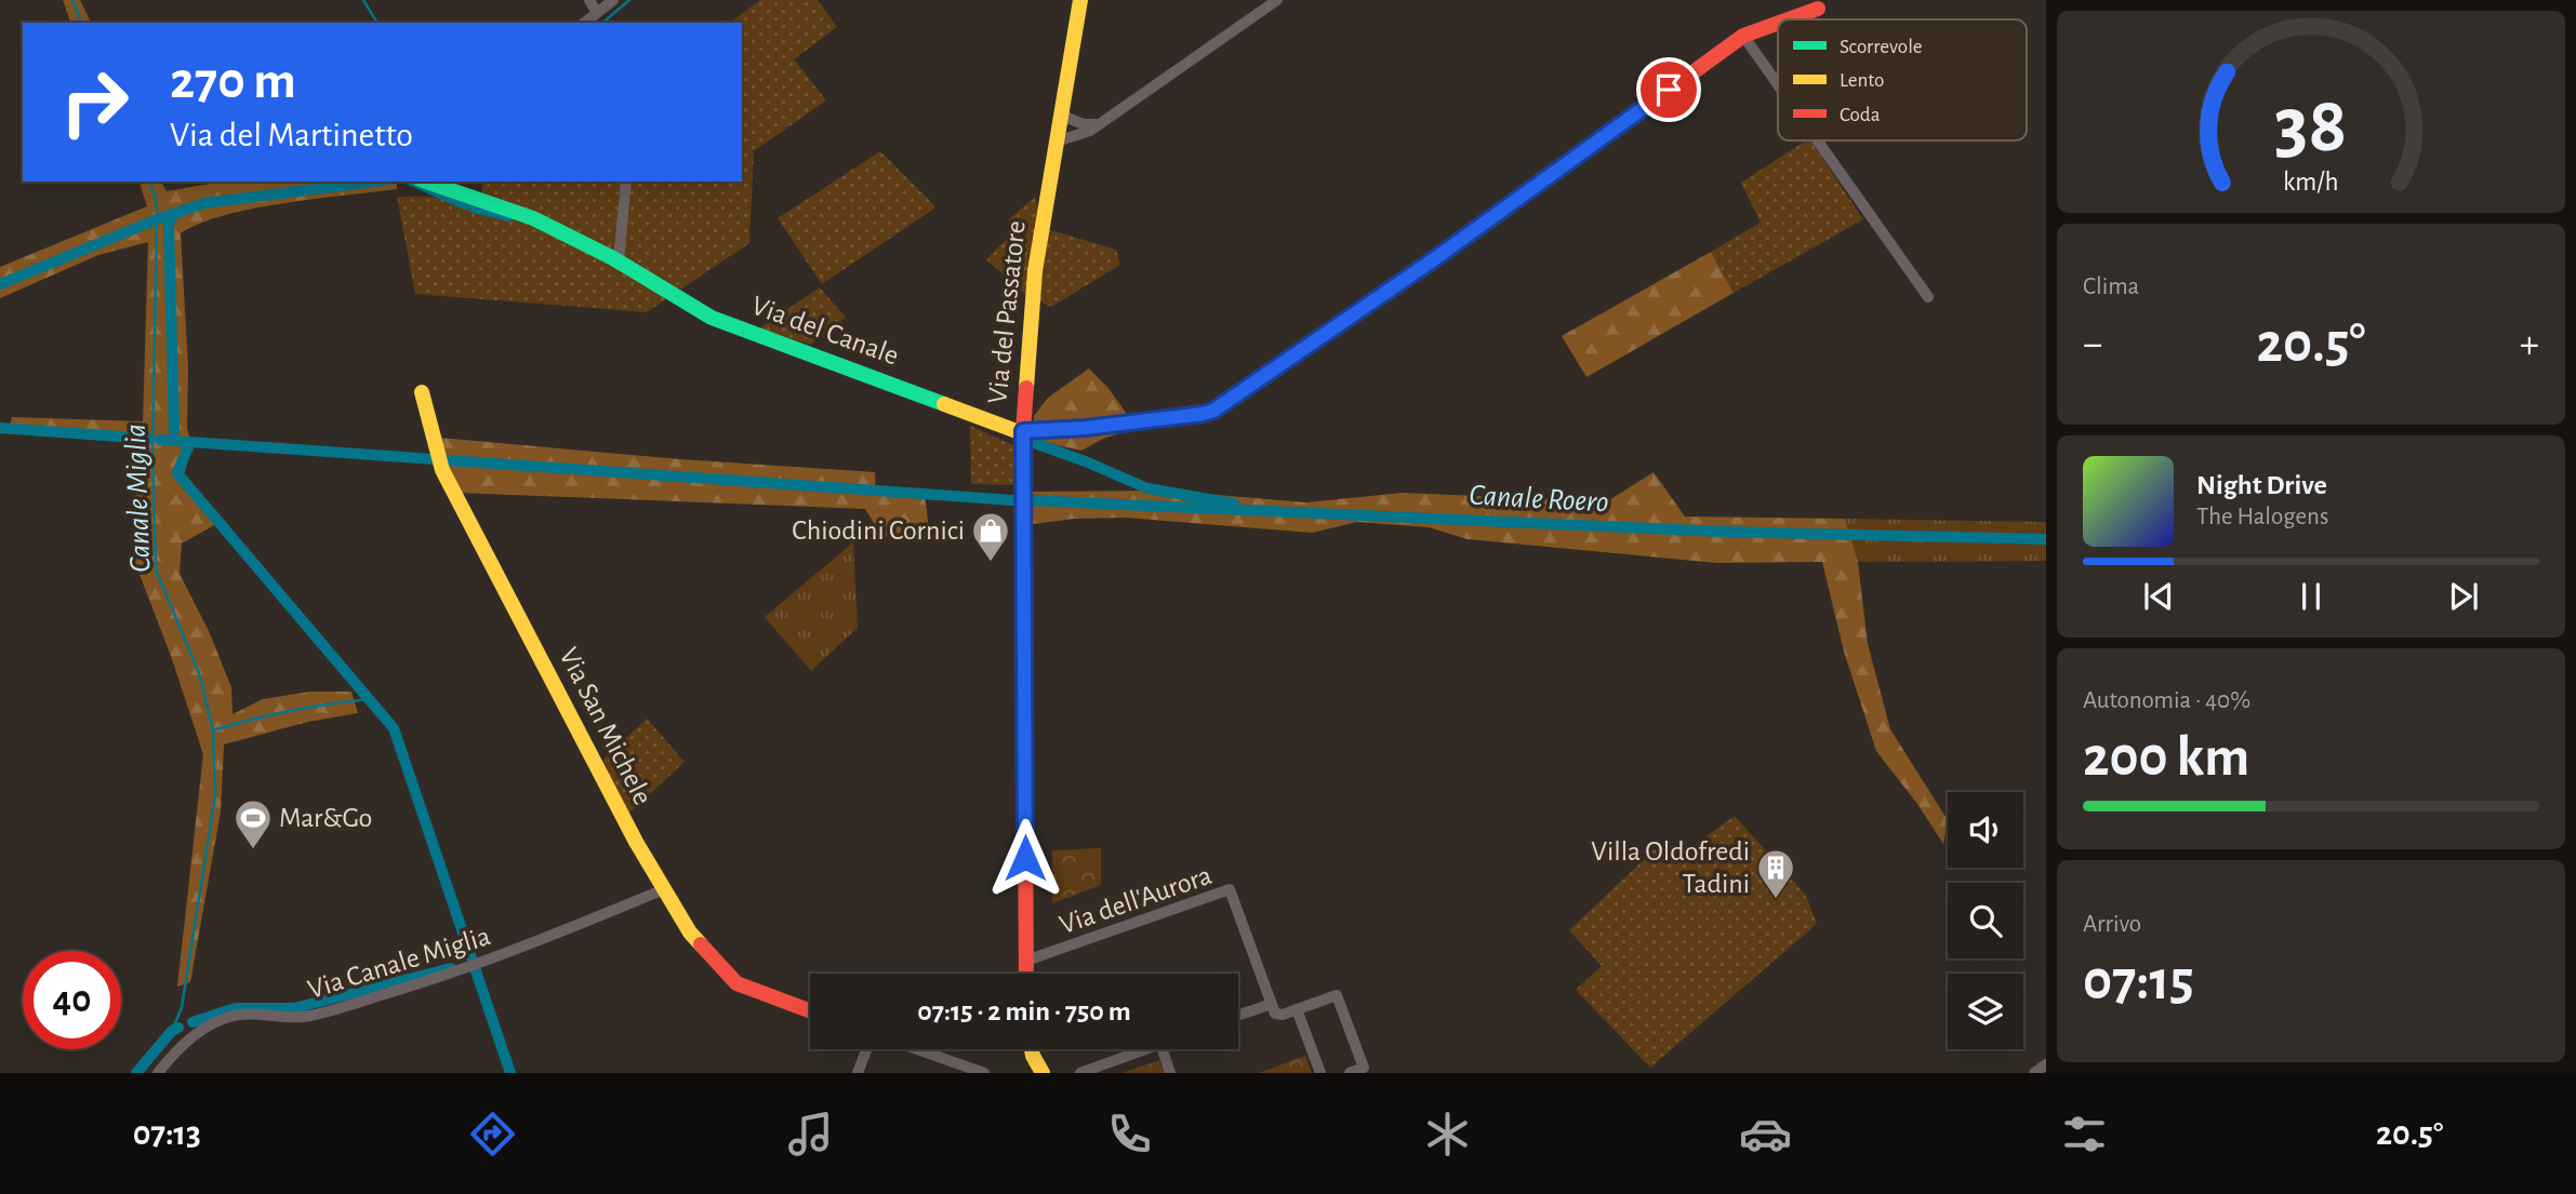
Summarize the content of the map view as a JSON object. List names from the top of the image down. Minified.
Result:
{"streets":{"street":["Via del Passatore","Via del Canale","Via San Michele","Via dell'Aurora","Via Canale Miglia"]},"crossings":[["Via del Passatore","Via del Canale"],["Via del Passatore","Via dell'Aurora"],["Via San Michele","Via Canale Miglia"]],"water":["Canale Miglia","Canale Roero"],"places":{"shop":["Chiodini Cornici"],"sports":["Mar&Go"],"building":["Villa Oldofredi Tadini"]},"legend":["Scorrevole","Lento","Coda"],"page":{"turn":["270 m","Via del Martinetto"],"tile":["Clima",["Autonomia · 40%","200 km"],["Arrivo","07:15"]],"heat":["−","20.5°","+"],"song":["Night Drive","The Halogens"],"limit":"40","trip":"07:15 · 2 min · 750 m","tabs":["07:13","20.5°"],"gauge":["38","km/h"]}}
